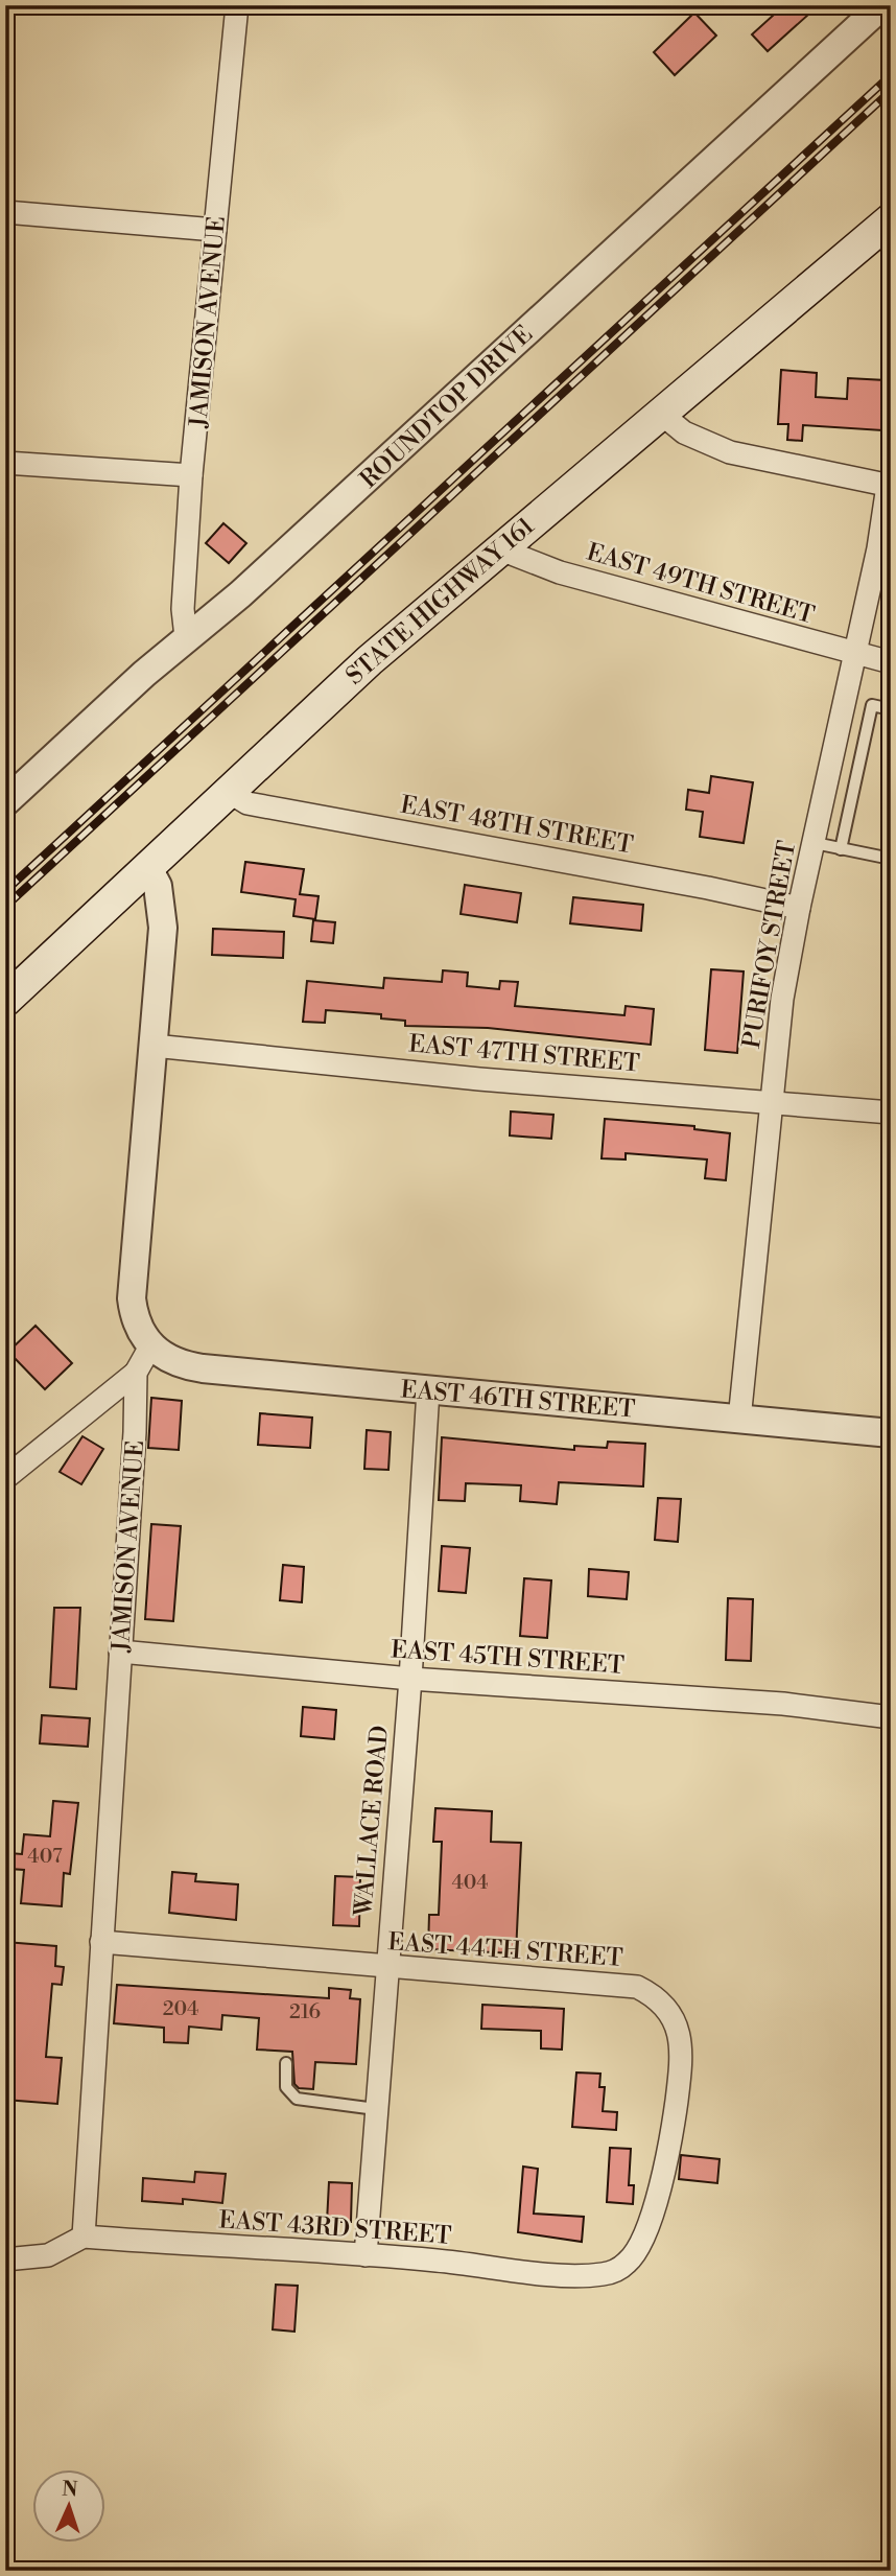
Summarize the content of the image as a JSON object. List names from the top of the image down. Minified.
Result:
{"streets":{"main road":["STATE HIGHWAY 161"],"street":["JAMISON AVENUE","ROUNDTOP DRIVE","EAST 49TH STREET","EAST 48TH STREET","PURIFOY STREET","EAST 47TH STREET","EAST 46TH STREET","EAST 45TH STREET","WALLACE ROAD","EAST 44TH STREET","EAST 43RD STREET"]},"crossings":[["JAMISON AVENUE","ROUNDTOP DRIVE"],["JAMISON AVENUE","EAST 46TH STREET"],["JAMISON AVENUE","EAST 45TH STREET"],["JAMISON AVENUE","EAST 44TH STREET"],["JAMISON AVENUE","EAST 43RD STREET"],["EAST 49TH STREET","STATE HIGHWAY 161"],["EAST 49TH STREET","PURIFOY STREET"],["STATE HIGHWAY 161","EAST 48TH STREET"],["EAST 48TH STREET","PURIFOY STREET"],["PURIFOY STREET","EAST 47TH STREET"],["PURIFOY STREET","EAST 46TH STREET"],["EAST 46TH STREET","WALLACE ROAD"],["EAST 45TH STREET","WALLACE ROAD"],["WALLACE ROAD","EAST 44TH STREET"],["WALLACE ROAD","EAST 43RD STREET"],["EAST 44TH STREET","EAST 43RD STREET"]],"house_numbers":["407","404","204","216"],"north":"top"}
